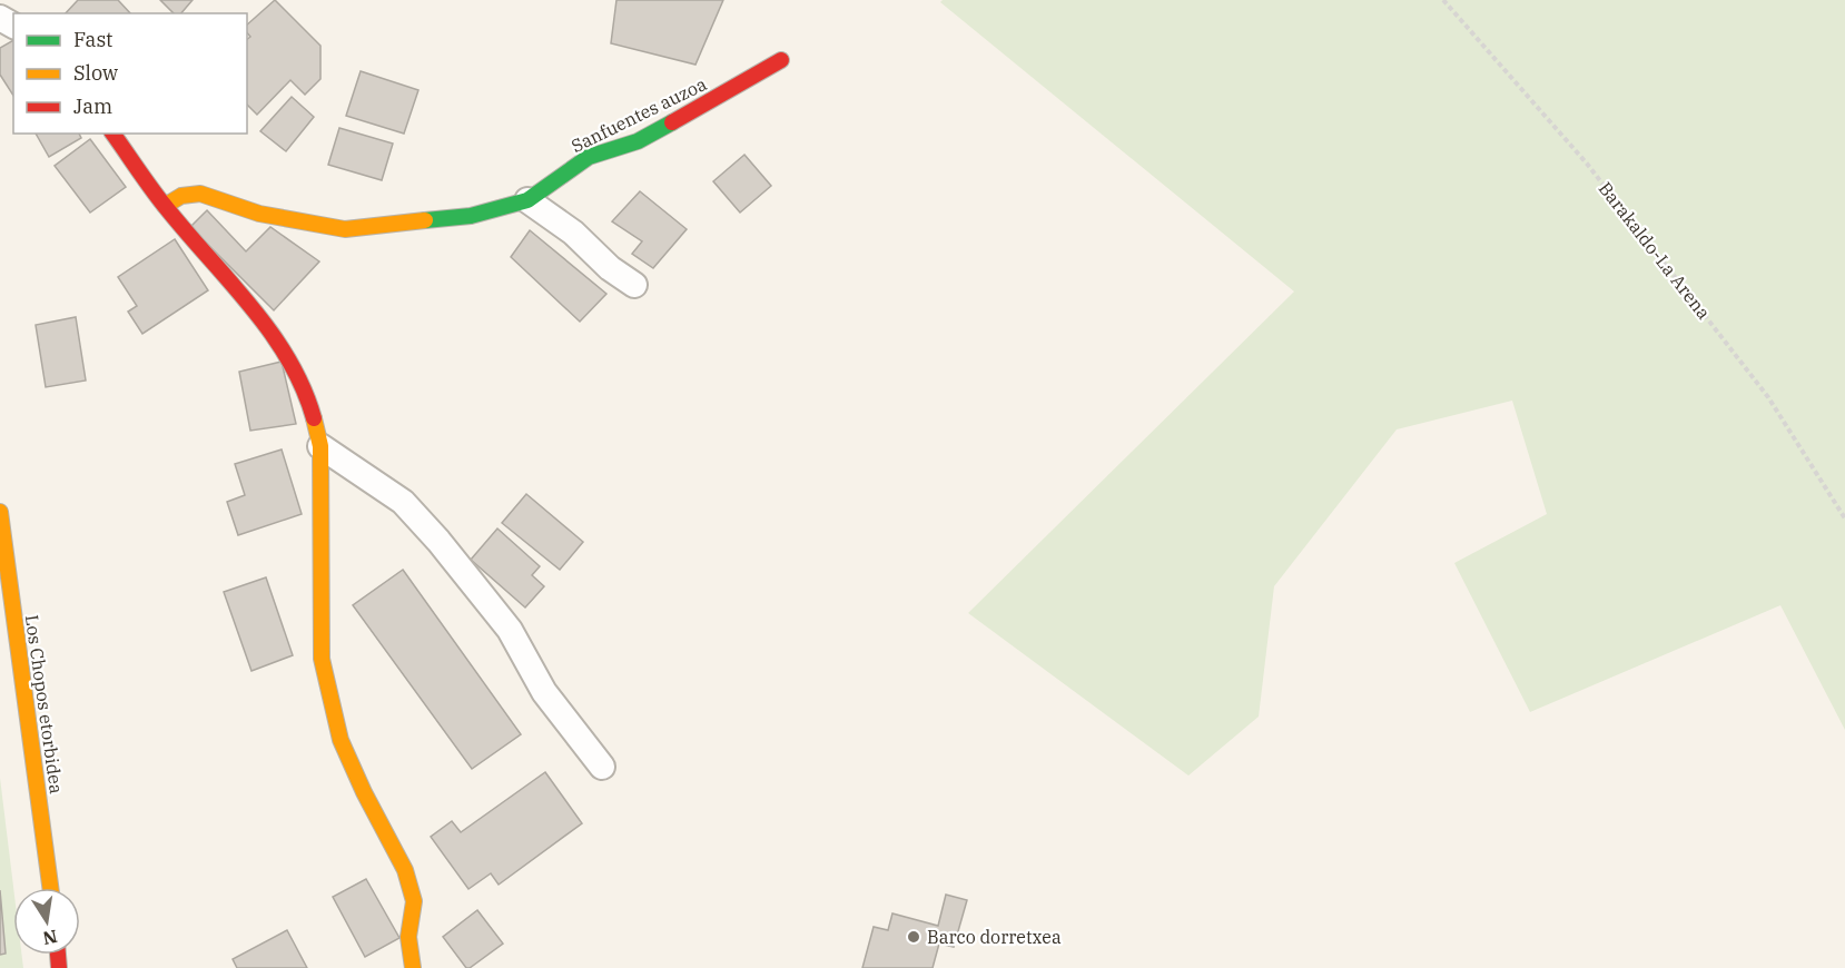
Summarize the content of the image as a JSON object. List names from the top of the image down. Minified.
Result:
{"streets":{"street":["Sanfuentes auzoa","Los Chopos etorbidea"],"path":["Barakaldo-La Arena"]},"places":["Barco dorretxea"],"legend":["Fast","Slow","Jam"],"north":"bottom"}
